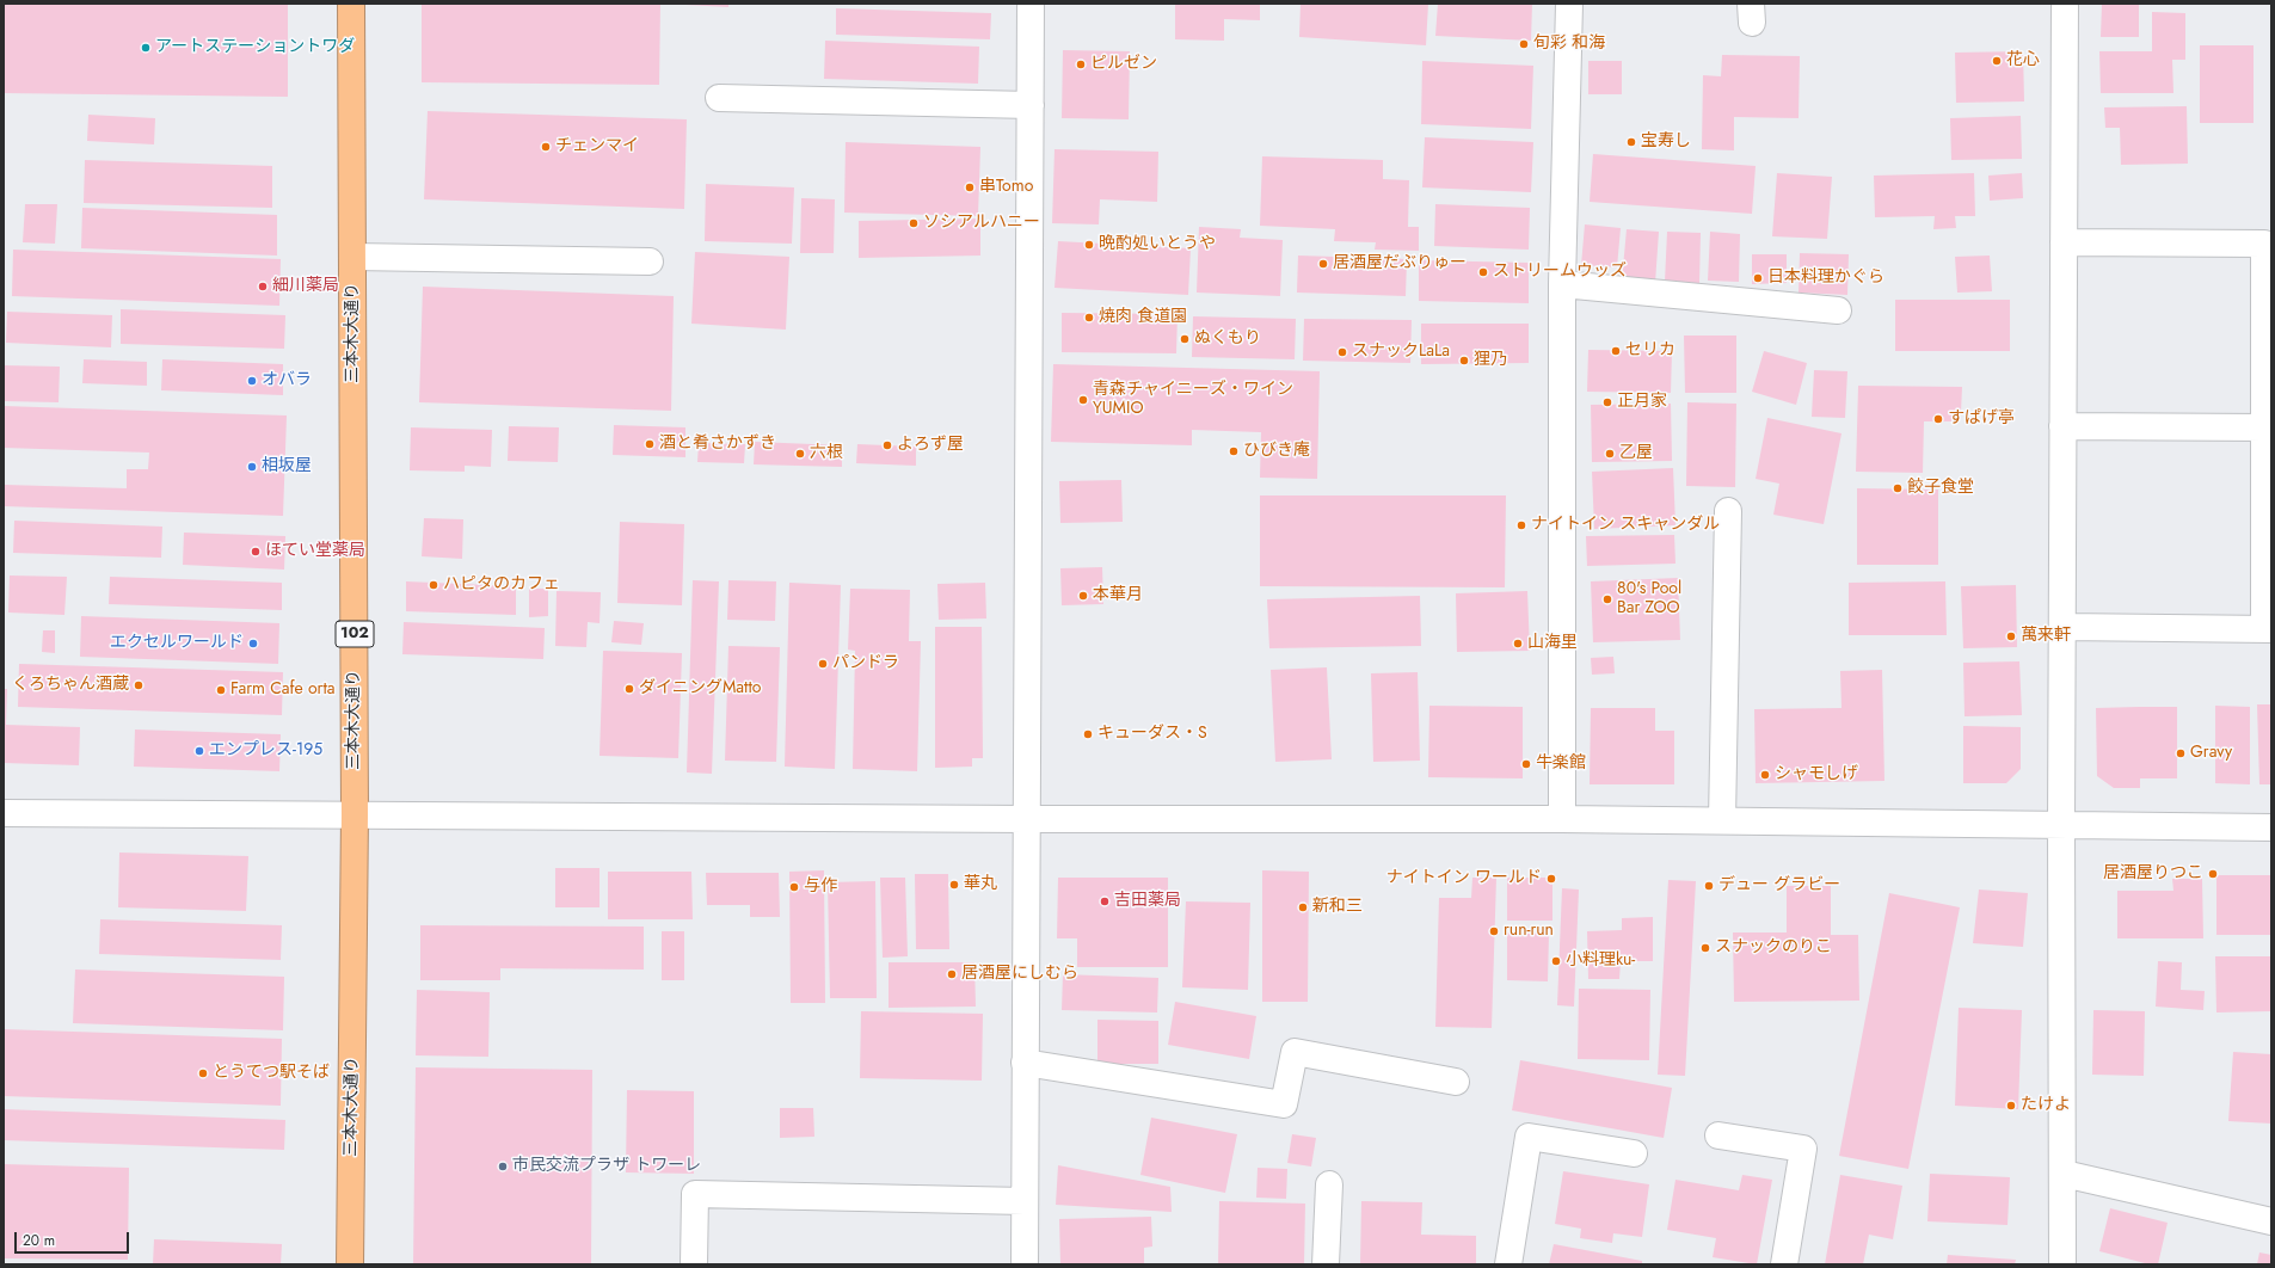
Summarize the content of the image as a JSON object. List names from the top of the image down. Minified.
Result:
{"streets":{"highway":["三本木大通り","102"]},"places":["旬彩 和海","アートステーショントワダ","花心","ピルゼン","宝寿し","チェンマイ","串Tomo","ソシアルハニー","晩酌処いとうや","居酒屋だぶりゅー","ストリームウッズ","日本料理かぐら","細川薬局","焼肉 食道園","ぬくもり","セリカ","スナックLaLa","狸乃","オバラ","青森チャイニーズ・ワイン YUMIO","正月家","すぱげ亭","酒と肴さかずき","よろず屋","ひびき庵","六根","乙屋","相坂屋","餃子食堂","ナイトイン スキャンダル","ほてい堂薬局","ハピタのカフェ","本華月","80's Pool Bar ZOO","萬来軒","エクセルワールド","山海里","パンドラ","くろちゃん酒蔵","ダイニングMatto","Farm Cafe orta","キューダス・S","エンプレス-195","Gravy","牛楽館","シャモしげ","居酒屋りつこ","ナイトイン ワールド","華丸","デュー グラビー","与作","吉田薬局","新和三","run-run","スナックのりこ","小料理ku-","居酒屋にしむら","とうてつ駅そば","たけよ","市民交流プラザ トワーレ"],"scale_bar":"20 m"}
